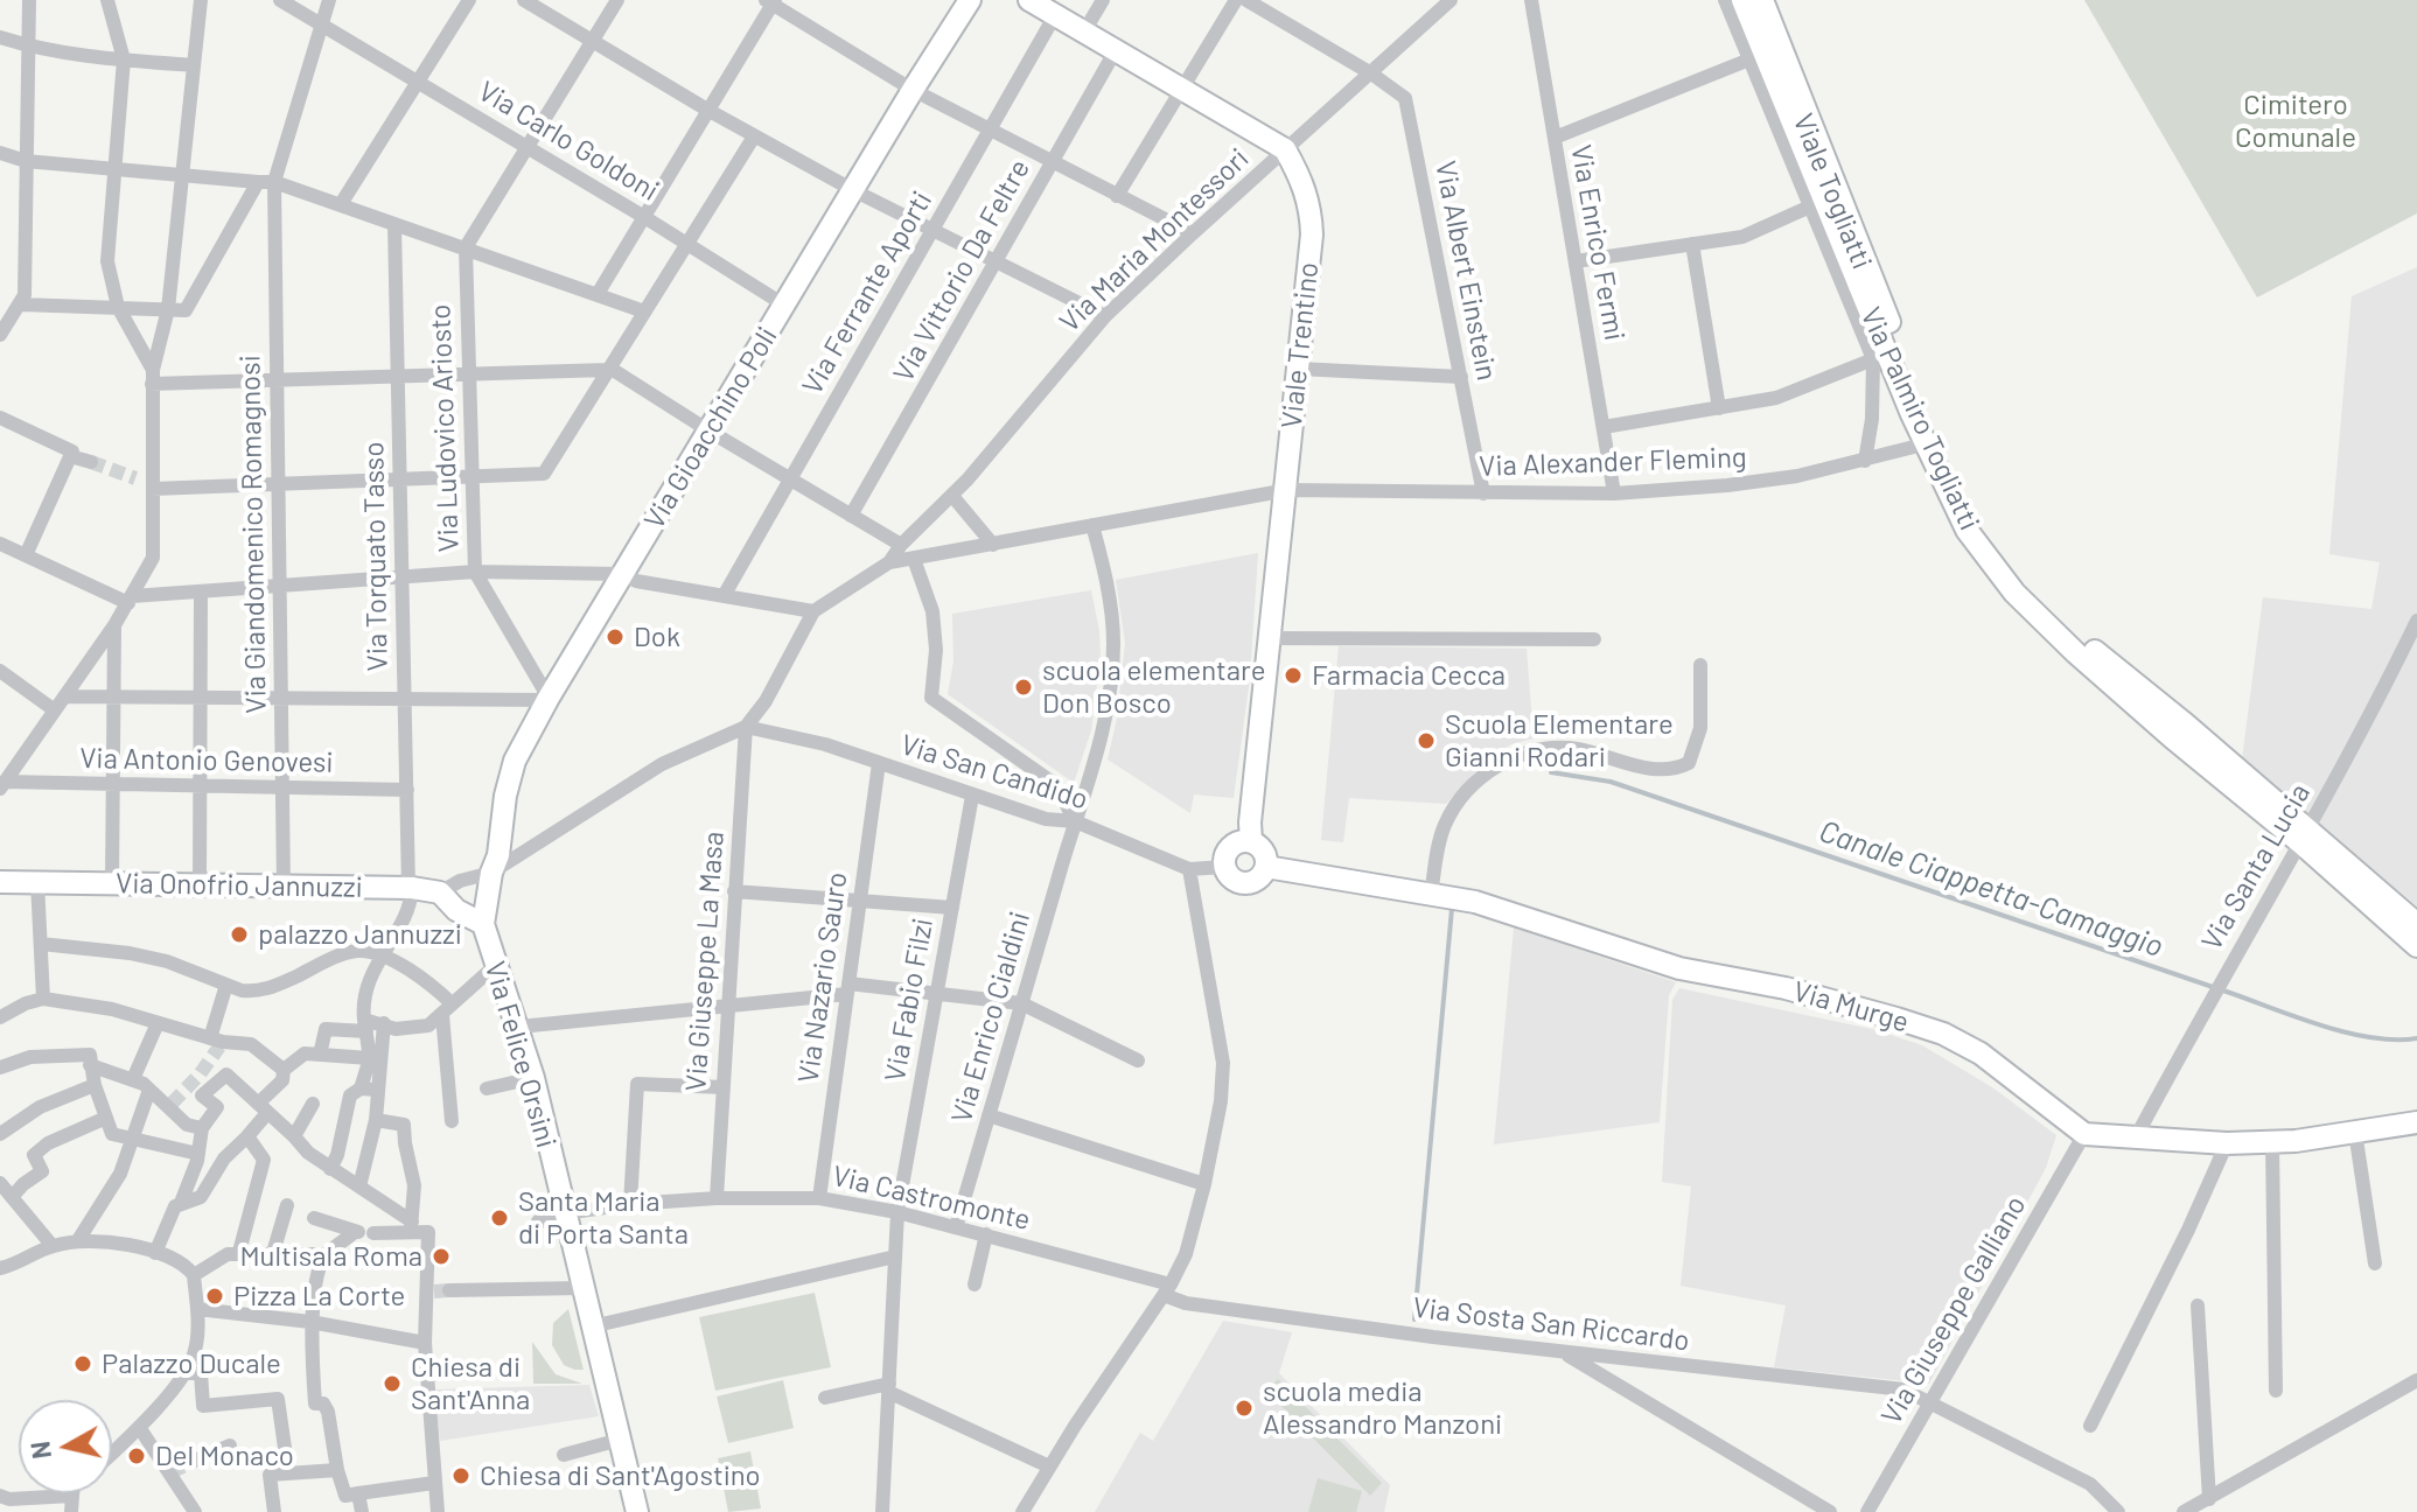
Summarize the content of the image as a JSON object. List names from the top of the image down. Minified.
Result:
{"streets":{"street":["Via Carlo Goldoni","Viale Togliatti","Via Maria Montessori","Via Enrico Fermi","Via Vittorio Da Feltre","Via Albert Einstein","Via Ferrante Aporti","Viale Trentino","Via Palmiro Togliatti","Via Ludovico Ariosto","Via Gioacchino Poli","Via Alexander Fleming","Via Giandomenico Romagnosi","Via Torquato Tasso","Via Antonio Genovesi","Via San Candido","Via Santa Lucia","Via Onofrio Jannuzzi","Via Giuseppe La Masa","Via Nazario Sauro","Via Fabio Filzi","Via Murge","Via Enrico Cialdini","Via Felice Orsini","Via Castromonte","Via Giuseppe Galliano","Via Sosta San Riccardo"]},"crossings":[["Via Carlo Goldoni","Via Gioacchino Poli"],["Via Carlo Goldoni","Via Giandomenico Romagnosi"],["Viale Togliatti","Via Alexander Fleming"],["Via Maria Montessori","Via Albert Einstein"],["Via Maria Montessori","Viale Trentino"],["Via Maria Montessori","Via Alexander Fleming"],["Via Enrico Fermi","Via Alexander Fleming"],["Via Albert Einstein","Via Alexander Fleming"],["Viale Trentino","Via Alexander Fleming"],["Viale Trentino","Via San Candido"],["Viale Trentino","Via Murge"],["Via Palmiro Togliatti","Via Alexander Fleming"],["Via Palmiro Togliatti","Via Santa Lucia"],["Via Ludovico Ariosto","Via Gioacchino Poli"],["Via Gioacchino Poli","Via Felice Orsini"],["Via Alexander Fleming","Via Enrico Cialdini"],["Via Giandomenico Romagnosi","Via Antonio Genovesi"],["Via Giandomenico Romagnosi","Via Onofrio Jannuzzi"],["Via Torquato Tasso","Via Antonio Genovesi"],["Via Torquato Tasso","Via Onofrio Jannuzzi"],["Via San Candido","Via Giuseppe La Masa"],["Via San Candido","Via Nazario Sauro"],["Via San Candido","Via Fabio Filzi"],["Via San Candido","Via Murge"],["Via San Candido","Via Enrico Cialdini"],["Via Giuseppe La Masa","Via Castromonte"],["Via Nazario Sauro","Via Castromonte"],["Via Fabio Filzi","Via Castromonte"],["Via Murge","Via Giuseppe Galliano"],["Via Enrico Cialdini","Via Castromonte"],["Via Felice Orsini","Via Castromonte"],["Via Castromonte","Via Sosta San Riccardo"],["Via Giuseppe Galliano","Via Sosta San Riccardo"]],"water":["Canale Ciappetta-Camaggio"],"parks":["Cimitero Comunale"],"places":["Dok","Farmacia Cecca","scuola elementare Don Bosco","Scuola Elementare Gianni Rodari","palazzo Jannuzzi","Santa Maria di Porta Santa","Multisala Roma","Pizza La Corte","Palazzo Ducale","Chiesa di Sant'Anna","scuola media Alessandro Manzoni","Del Monaco","Chiesa di Sant'Agostino"],"north":"left"}
